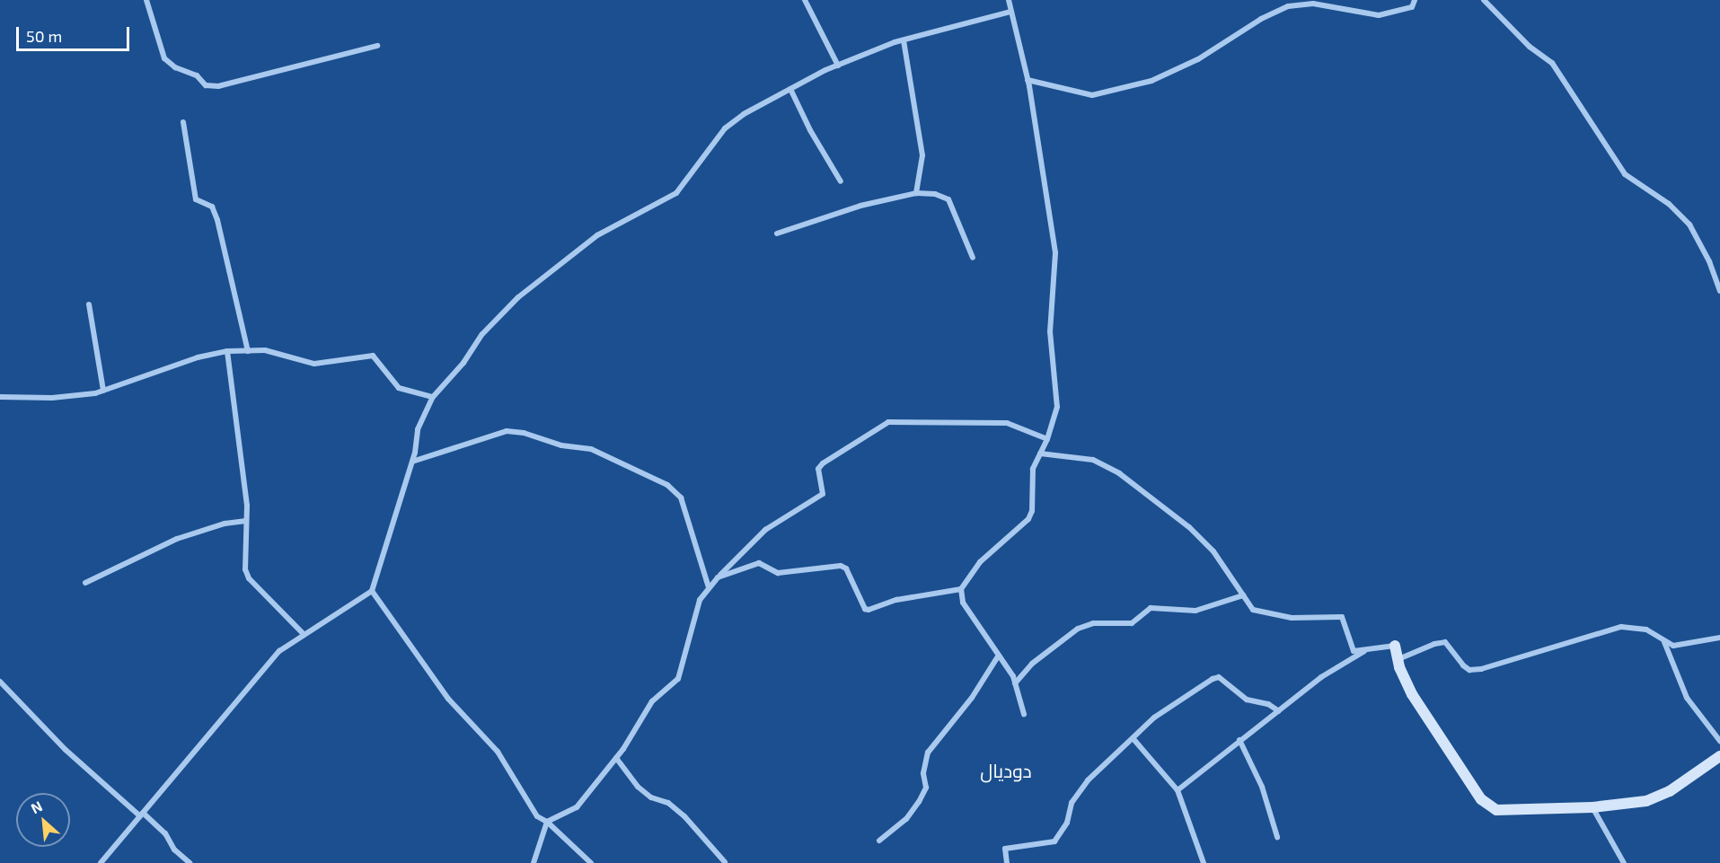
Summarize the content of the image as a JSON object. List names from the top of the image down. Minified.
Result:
{"districts":["دودیال"],"scale_bar":"50 m","north":"top left"}
